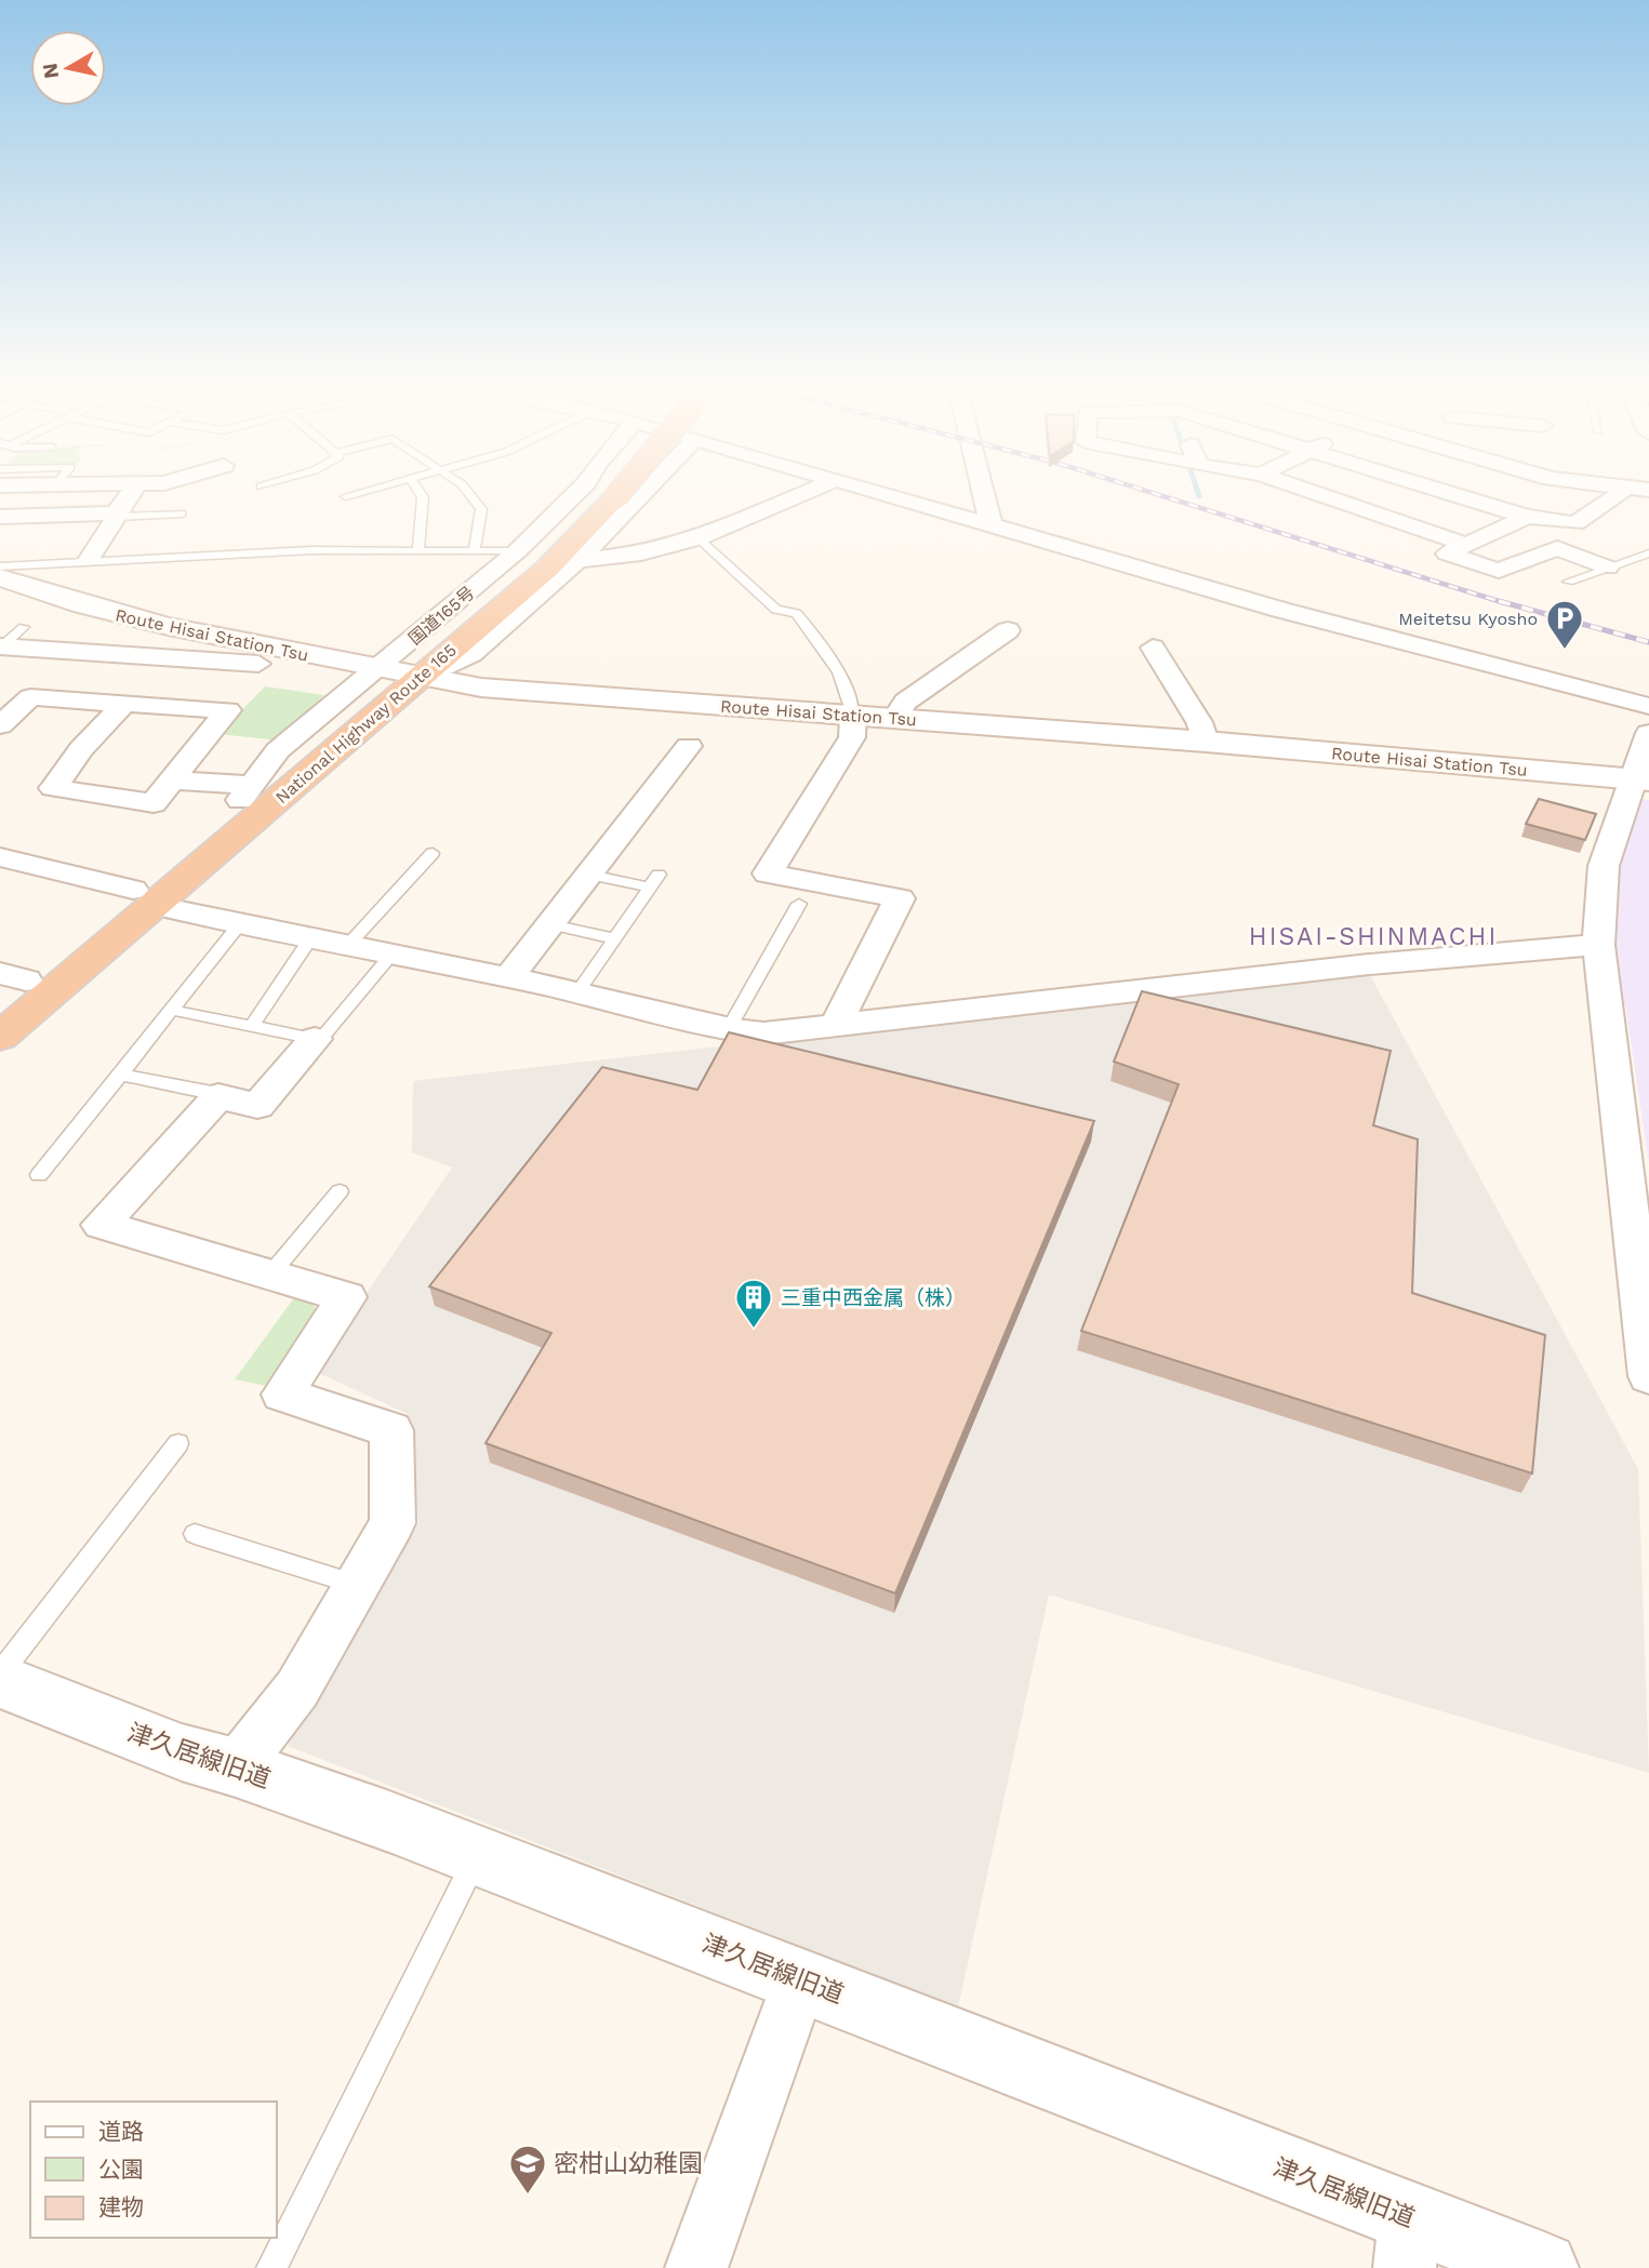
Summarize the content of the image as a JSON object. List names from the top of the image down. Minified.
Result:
{"streets":{"highway":["National Highway Route 165"],"main road":["Route Hisai Station Tsu","津久居線旧道"],"street":["国道165号"]},"crossings":[["国道165号","Route Hisai Station Tsu"],["国道165号","National Highway Route 165"],["Route Hisai Station Tsu","National Highway Route 165"]],"districts":["HISAI-SHINMACHI"],"places":{"parking":["Meitetsu Kyosho"],"building":["三重中西金属（株）"],"school or university":["密柑山幼稚園"]},"legend":["道路","公園","建物"],"north":"left"}
